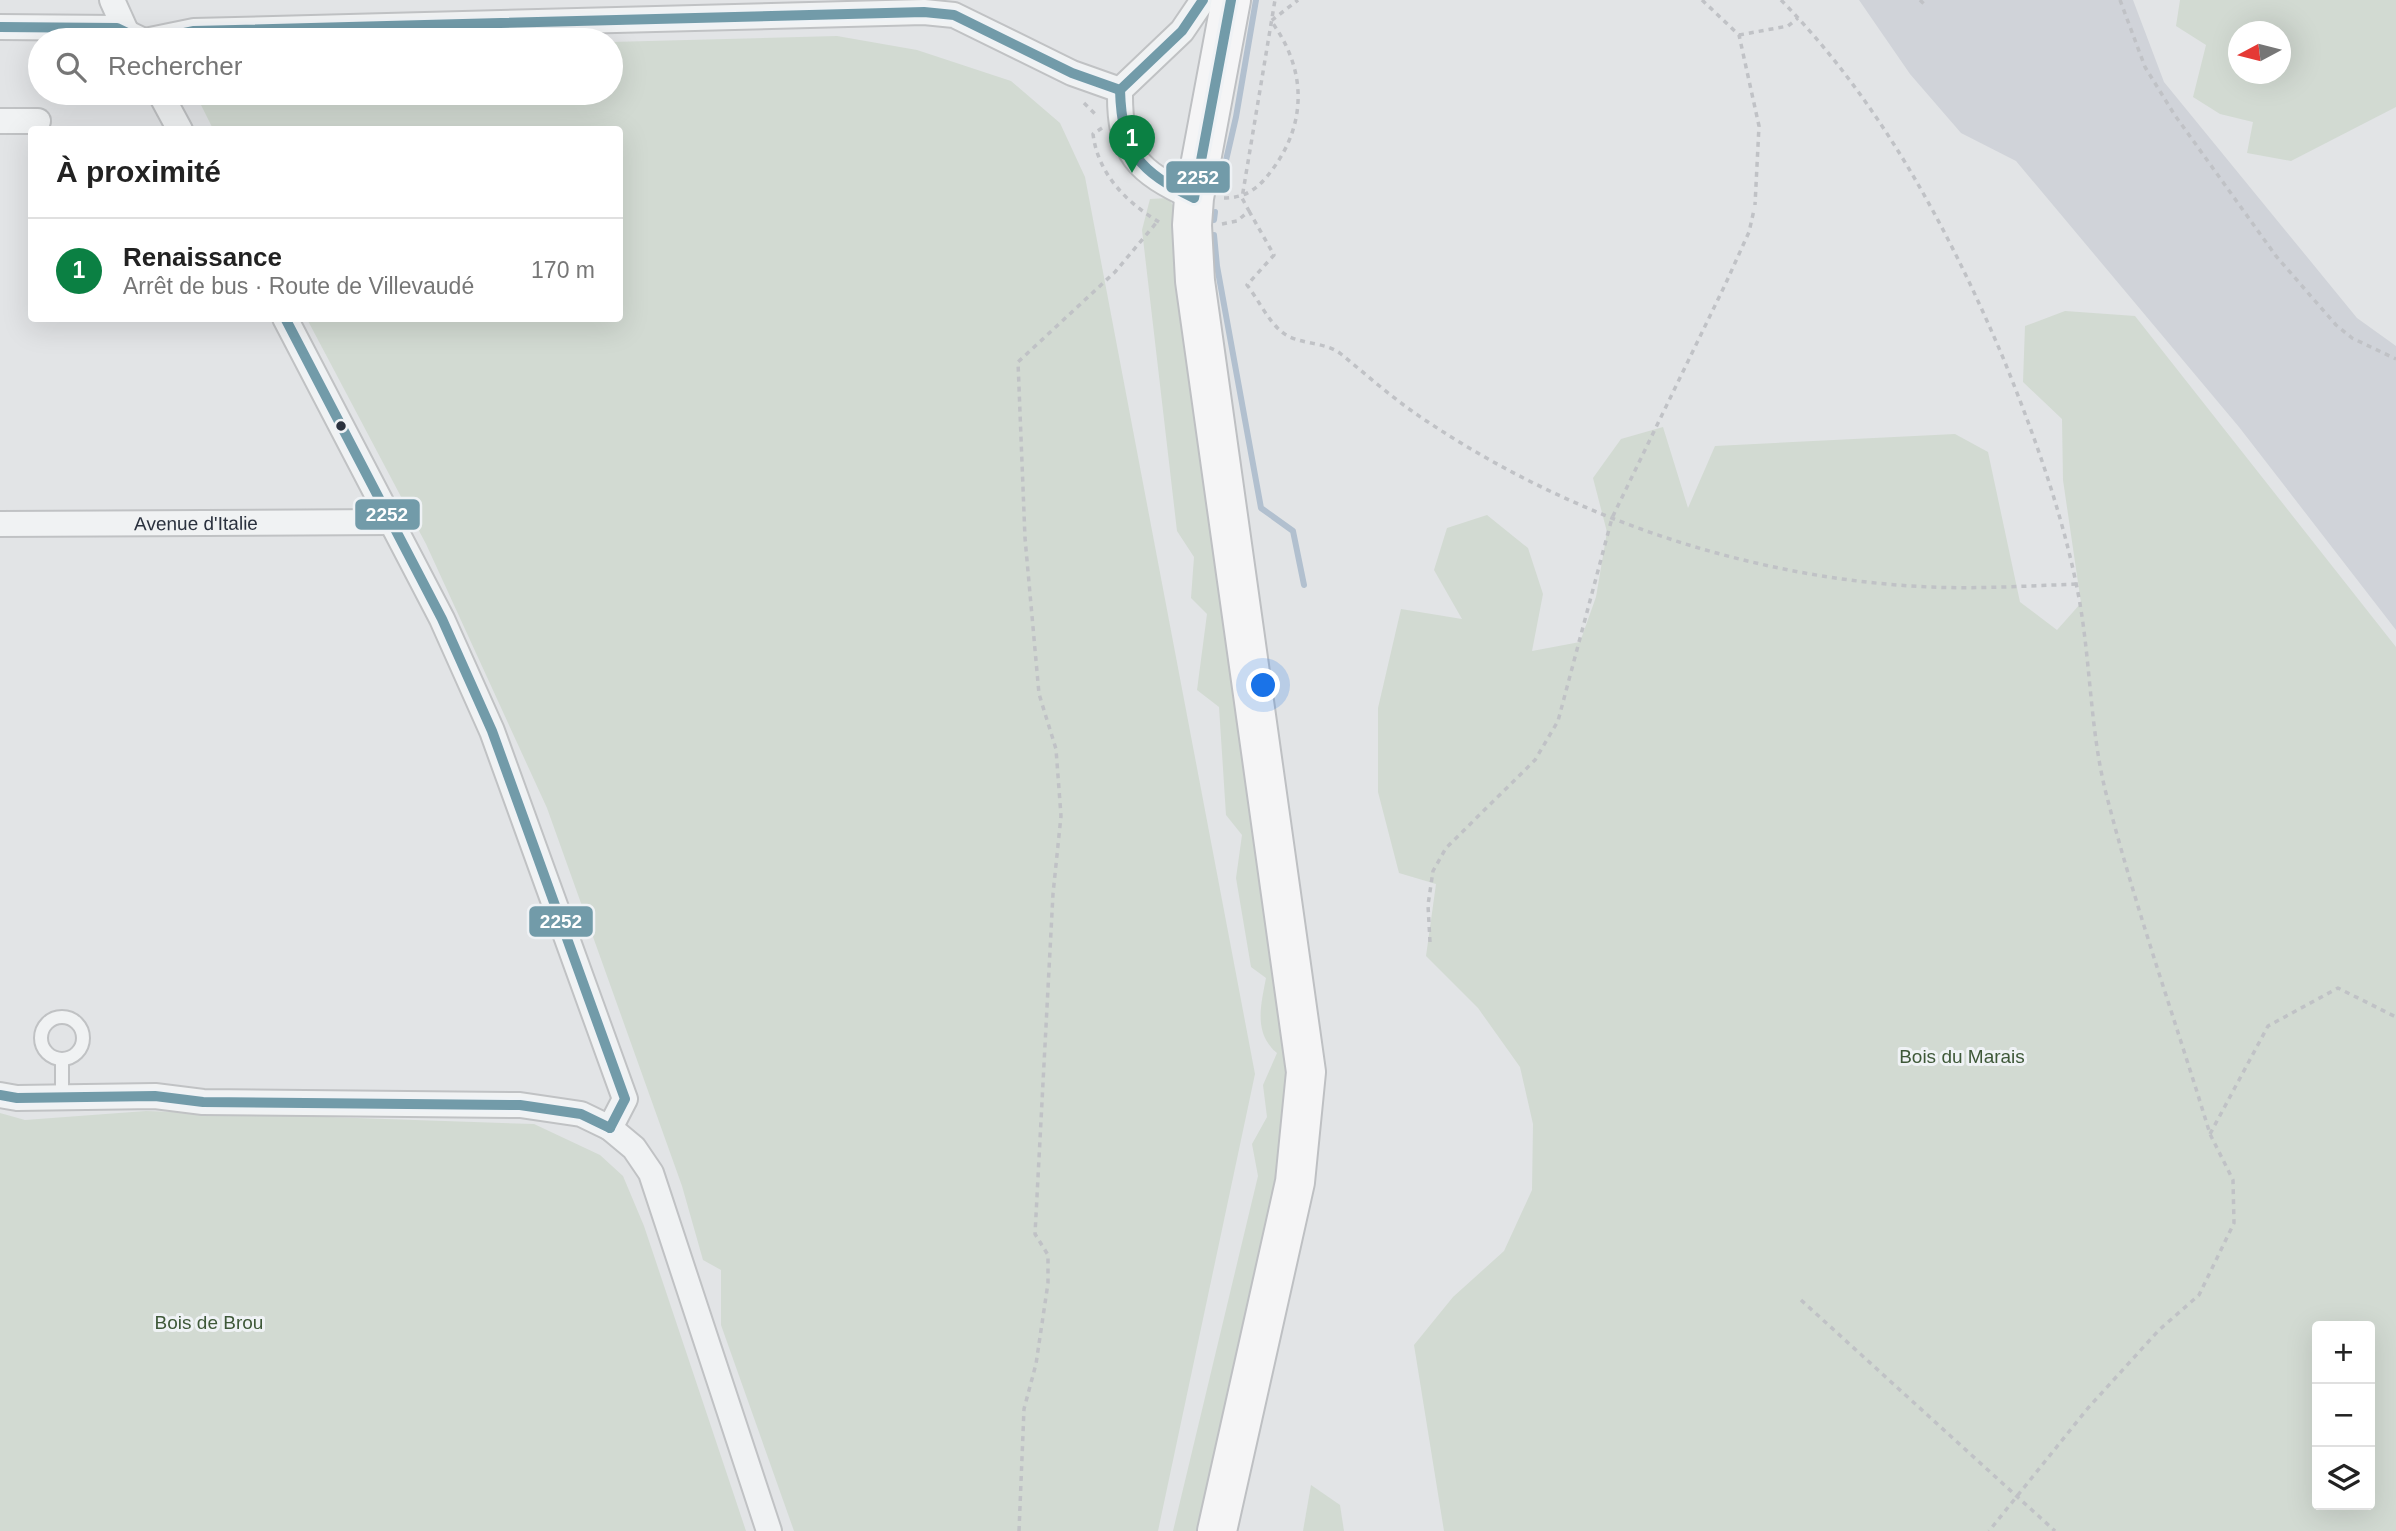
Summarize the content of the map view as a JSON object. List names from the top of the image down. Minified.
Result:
{"streets":{"street":["Avenue d'Italie"]},"parks":["Bois du Marais","Bois de Brou"],"lines":["transit line 2252"],"north":"left","page":{"search":"Rechercher","pins":"1","heading":"À proximité","list":[{"mark":"1","name":"Renaissance","note":"Arrêt de bus · Route de Villevaudé","value":"170 m"}],"map_buttons":["+","−"]}}
